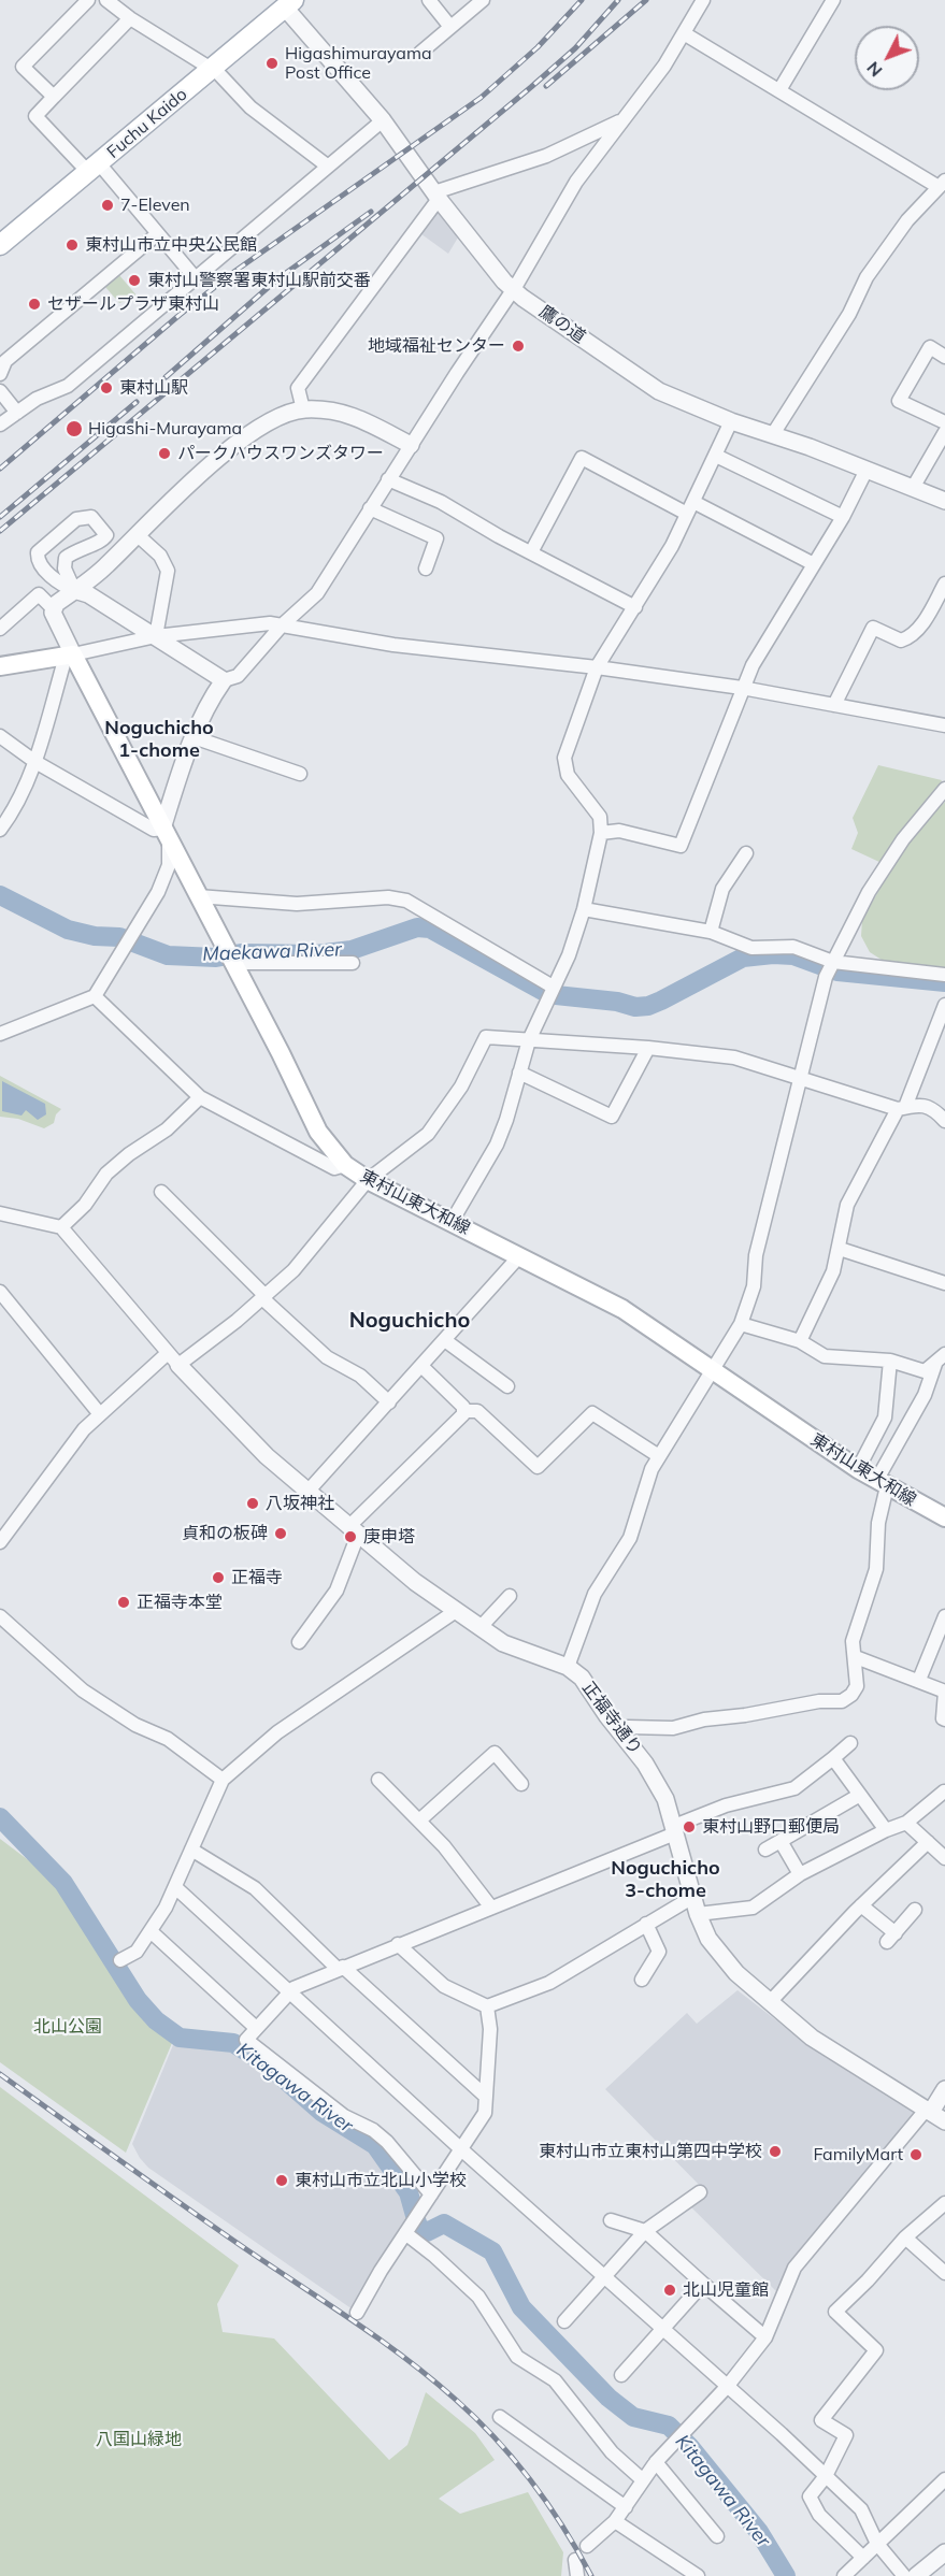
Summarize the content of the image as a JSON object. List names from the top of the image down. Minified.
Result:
{"streets":{"main road":["Fuchu Kaido","東村山東大和線"],"street":["鷹の道","正福寺通り"]},"crossings":[["Fuchu Kaido","鷹の道"]],"districts":["Noguchicho 1-chome","Noguchicho","Noguchicho 3-chome"],"water":["Maekawa River","Kitagawa River"],"parks":["北山公園","八国山緑地"],"places":["Higashimurayama Post Office","7-Eleven","東村山市立中央公民館","東村山警察署東村山駅前交番","セザールプラザ東村山","地域福祉センター","東村山駅","Higashi-Murayama","パークハウスワンズタワー","八坂神社","貞和の板碑","庚申塔","正福寺","正福寺本堂","東村山野口郵便局","東村山市立東村山第四中学校","FamilyMart","東村山市立北山小学校","北山児童館"],"north":"bottom left"}
